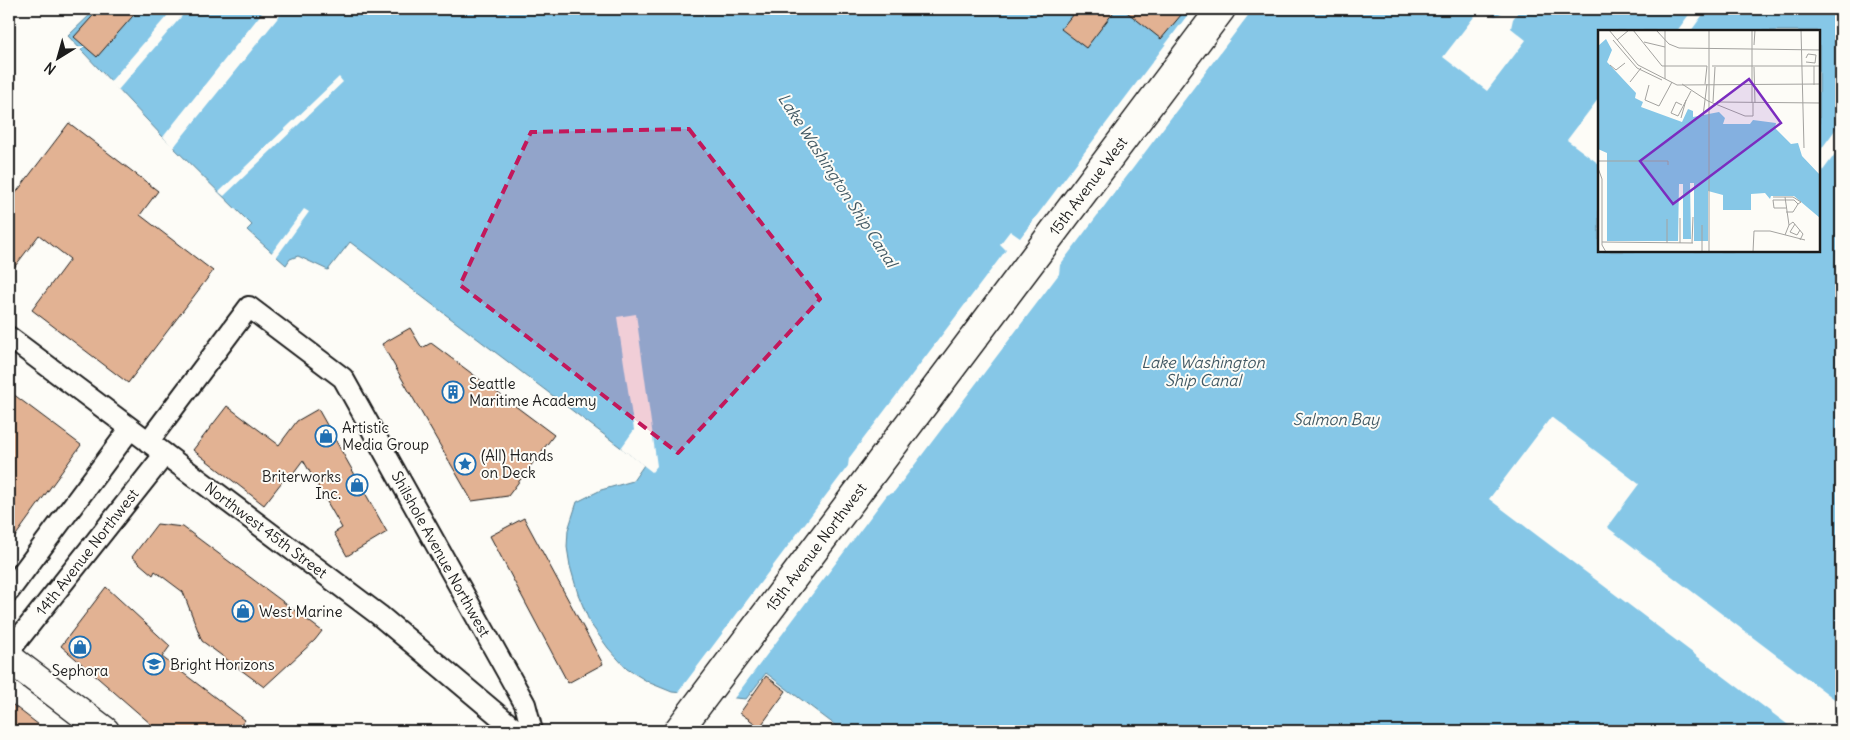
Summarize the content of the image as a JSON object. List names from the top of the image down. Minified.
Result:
{"streets":{"main road":["15th Avenue West","15th Avenue Northwest"],"street":["Northwest 45th Street","14th Avenue Northwest","Shilshole Avenue Northwest"]},"crossings":[["15th Avenue West","15th Avenue Northwest"],["Northwest 45th Street","14th Avenue Northwest"],["Northwest 45th Street","Shilshole Avenue Northwest"]],"water":["Lake Washington Ship Canal","Salmon Bay"],"places":{"building":["Seattle Maritime Academy"],"shop":["Artistic Media Group","Briterworks Inc.","West Marine","Sephora"],"place":["(All) Hands on Deck"],"school or university":["Bright Horizons"]},"north":"bottom left"}
